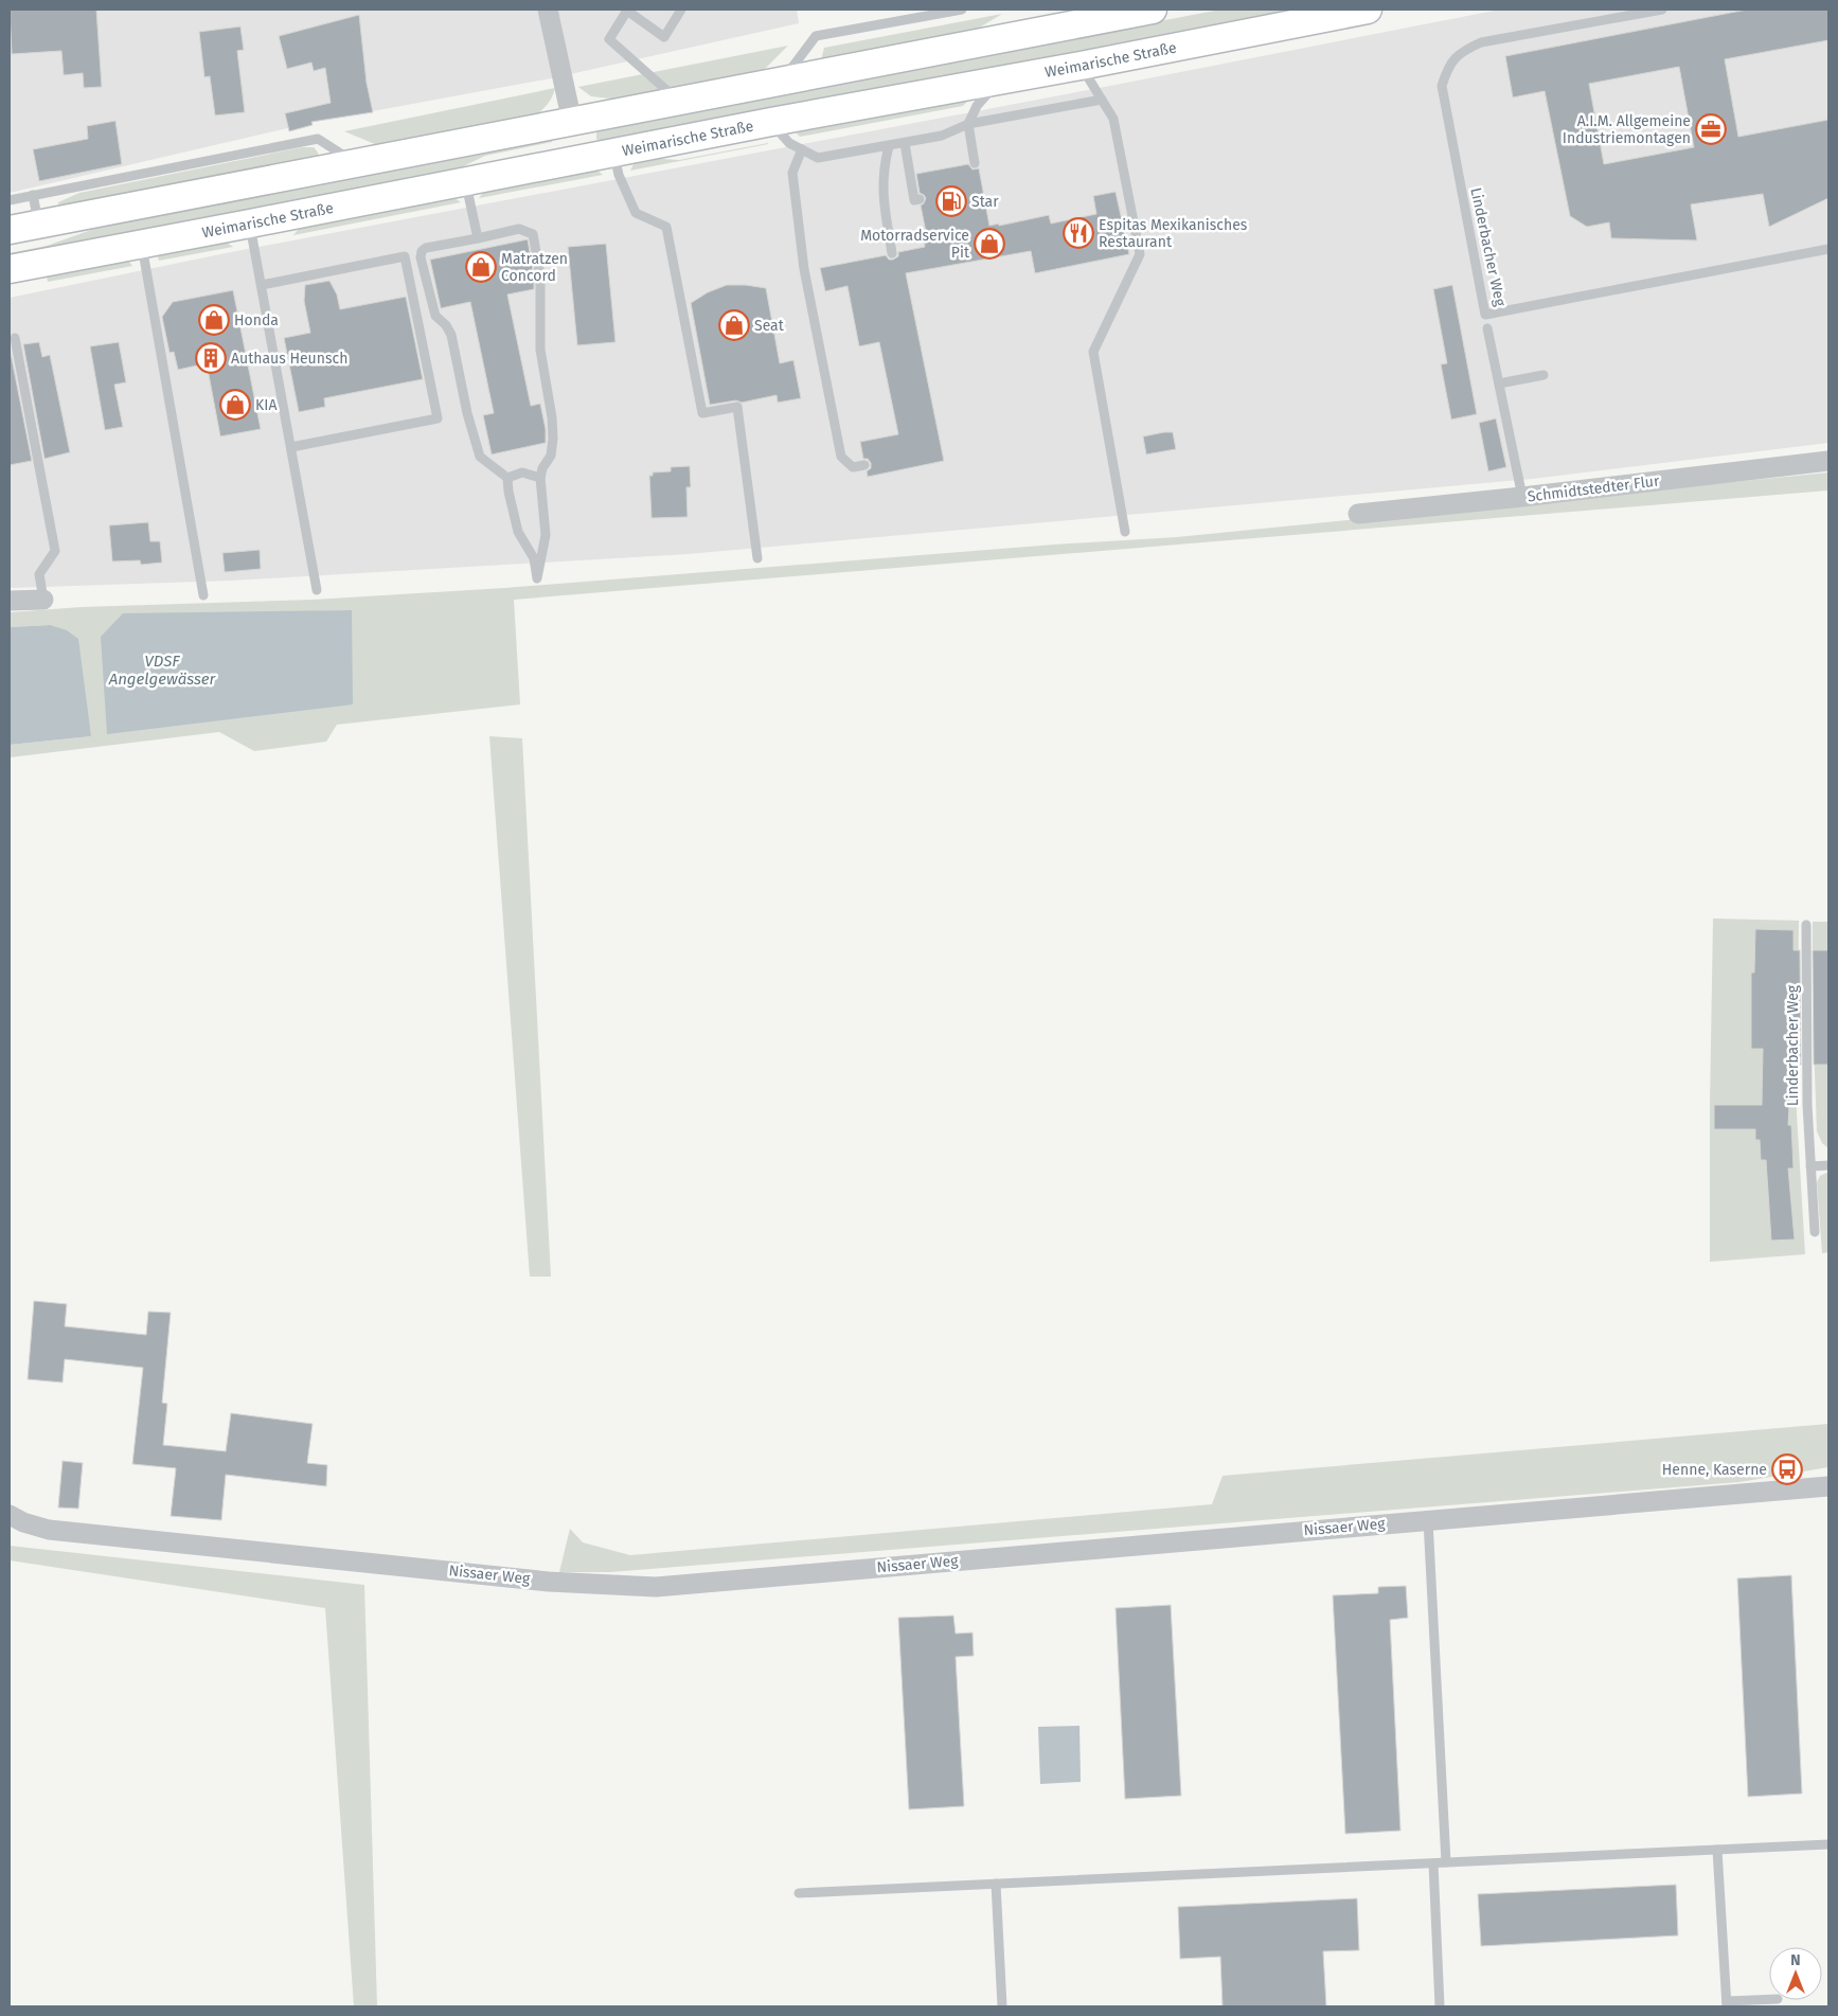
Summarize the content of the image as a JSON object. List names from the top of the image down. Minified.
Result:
{"streets":{"main road":["Weimarische Straße"],"street":["Schmidtstedter Flur","Nissaer Weg"],"lane":["Linderbacher Weg"]},"water":["VDSF Angelgewässer"],"places":{"office":["A.I.M. Allgemeine Industriemontagen"],"fuel station":["Star"],"restaurant":["Espitas Mexikanisches Restaurant"],"shop":["Motorradservice Pit","Matratzen Concord","Honda","Seat","KIA"],"building":["Authaus Heunsch"],"bus stop":["Henne, Kaserne"]},"north":"top"}
